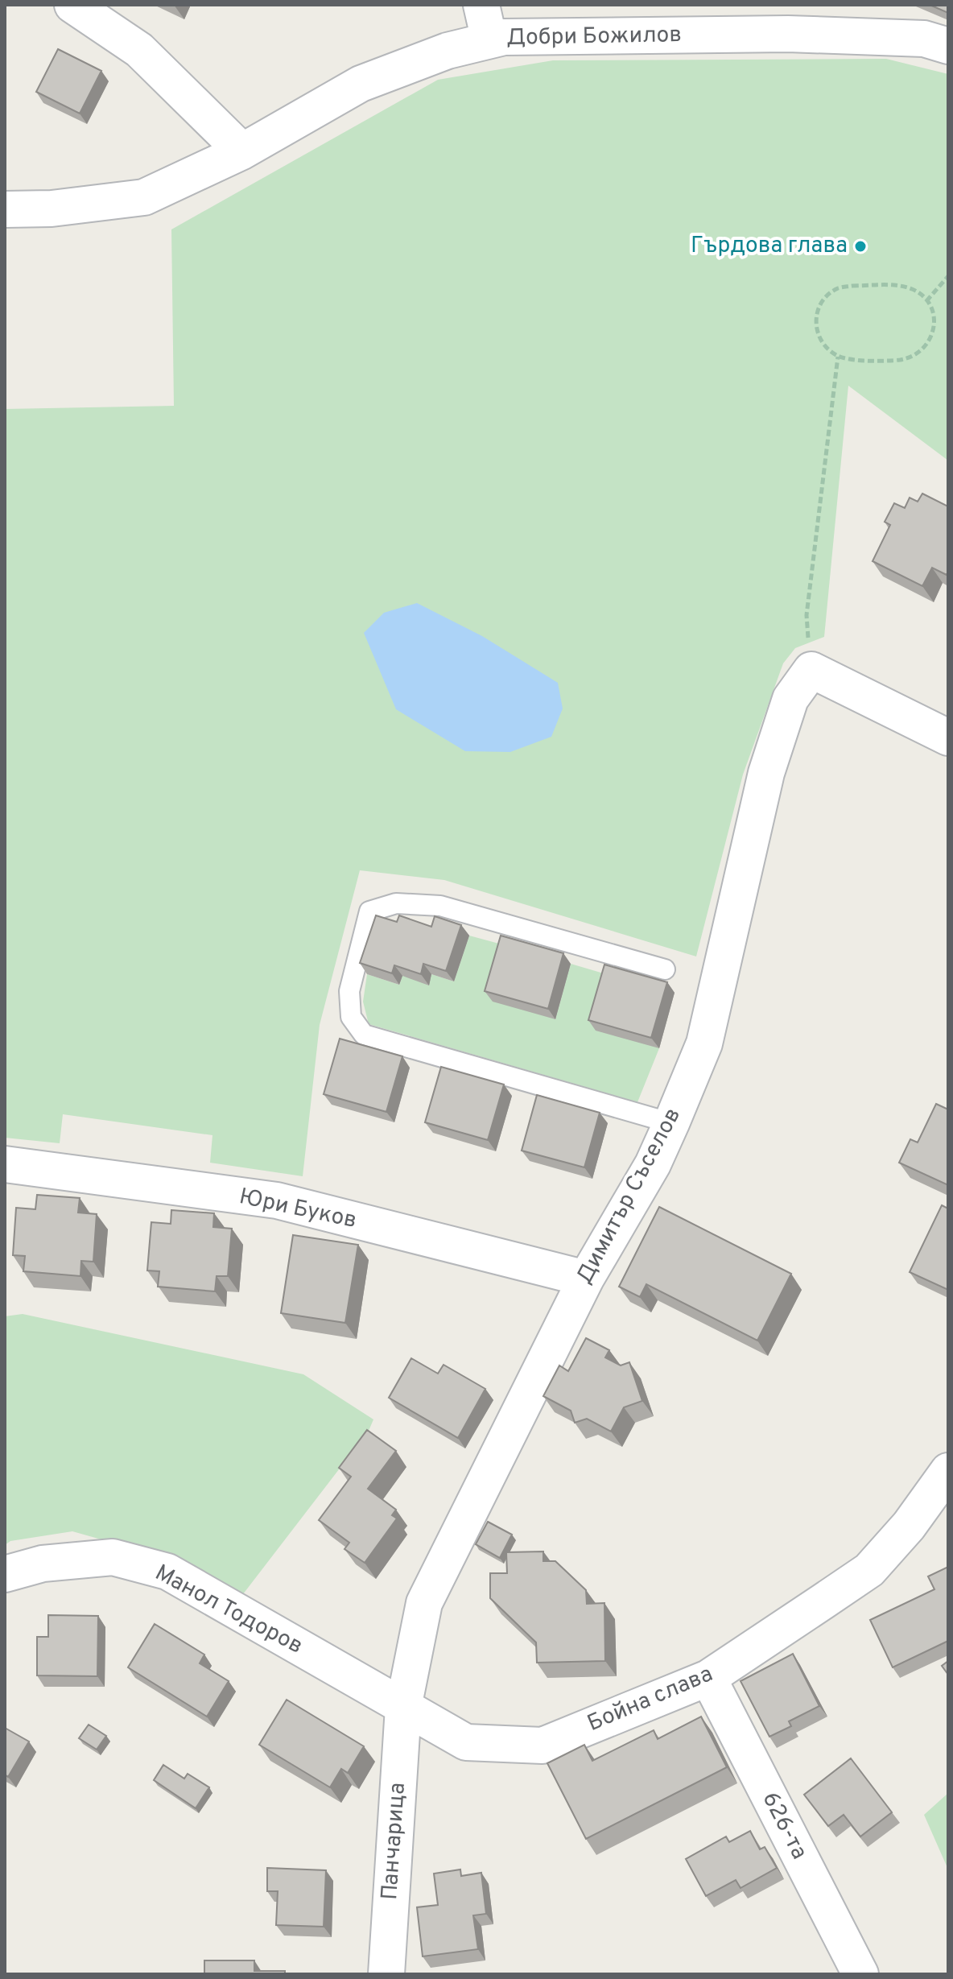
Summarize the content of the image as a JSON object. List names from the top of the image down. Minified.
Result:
{"streets":{"street":["Добри Божилов","Димитър Съселов","Юри Буков","Манол Тодоров","Бойна слава","626-та","Панчарица"]},"crossings":[["Димитър Съселов","Юри Буков"],["Димитър Съселов","Манол Тодоров"],["Димитър Съселов","Бойна слава"],["Димитър Съселов","Панчарица"],["Манол Тодоров","Бойна слава"],["Манол Тодоров","Панчарица"],["Бойна слава","626-та"],["Бойна слава","Панчарица"]],"places":["Гърдова глава"]}
